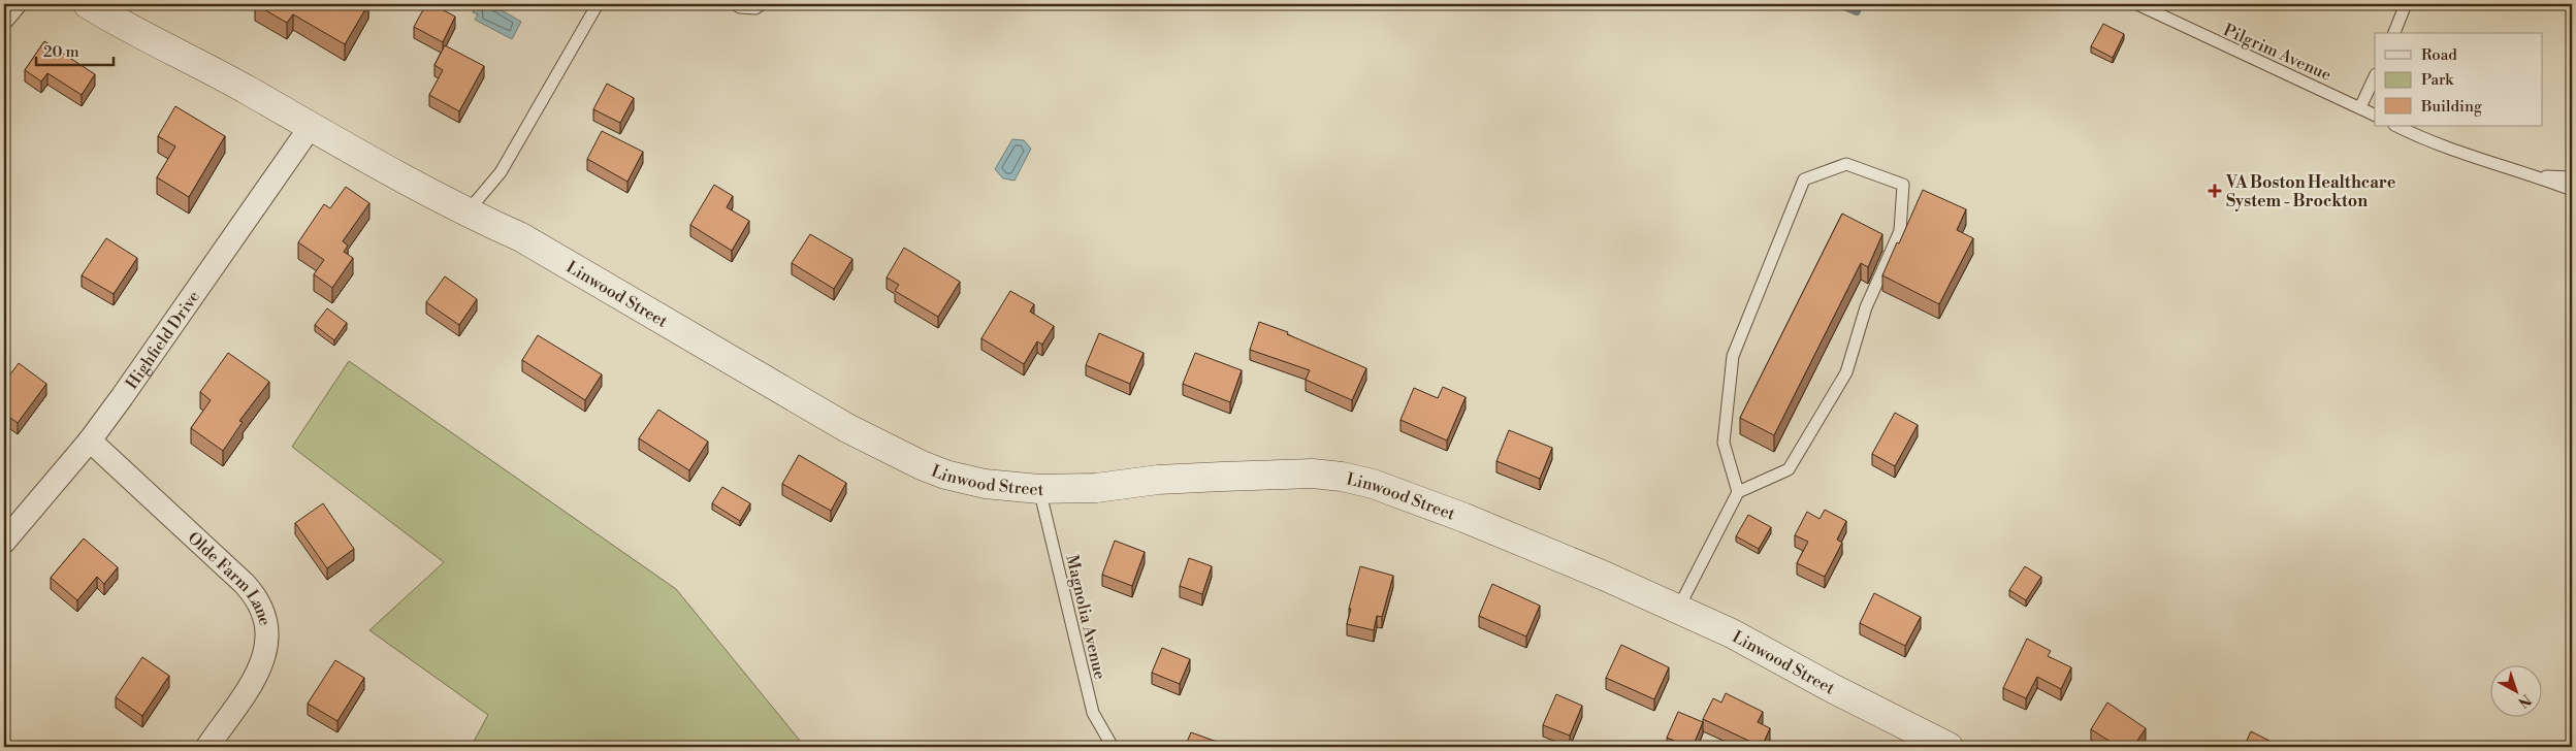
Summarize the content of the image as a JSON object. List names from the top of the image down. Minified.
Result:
{"streets":{"street":["Linwood Street","Highfield Drive","Olde Farm Lane"],"lane":["Pilgrim Avenue","Magnolia Avenue"]},"crossings":[["Linwood Street","Highfield Drive"],["Linwood Street","Magnolia Avenue"],["Highfield Drive","Olde Farm Lane"]],"places":{"health":["VA Boston Healthcare System - Brockton"]},"legend":["Road","Park","Building"],"scale_bar":"20 m","north":"bottom right"}
